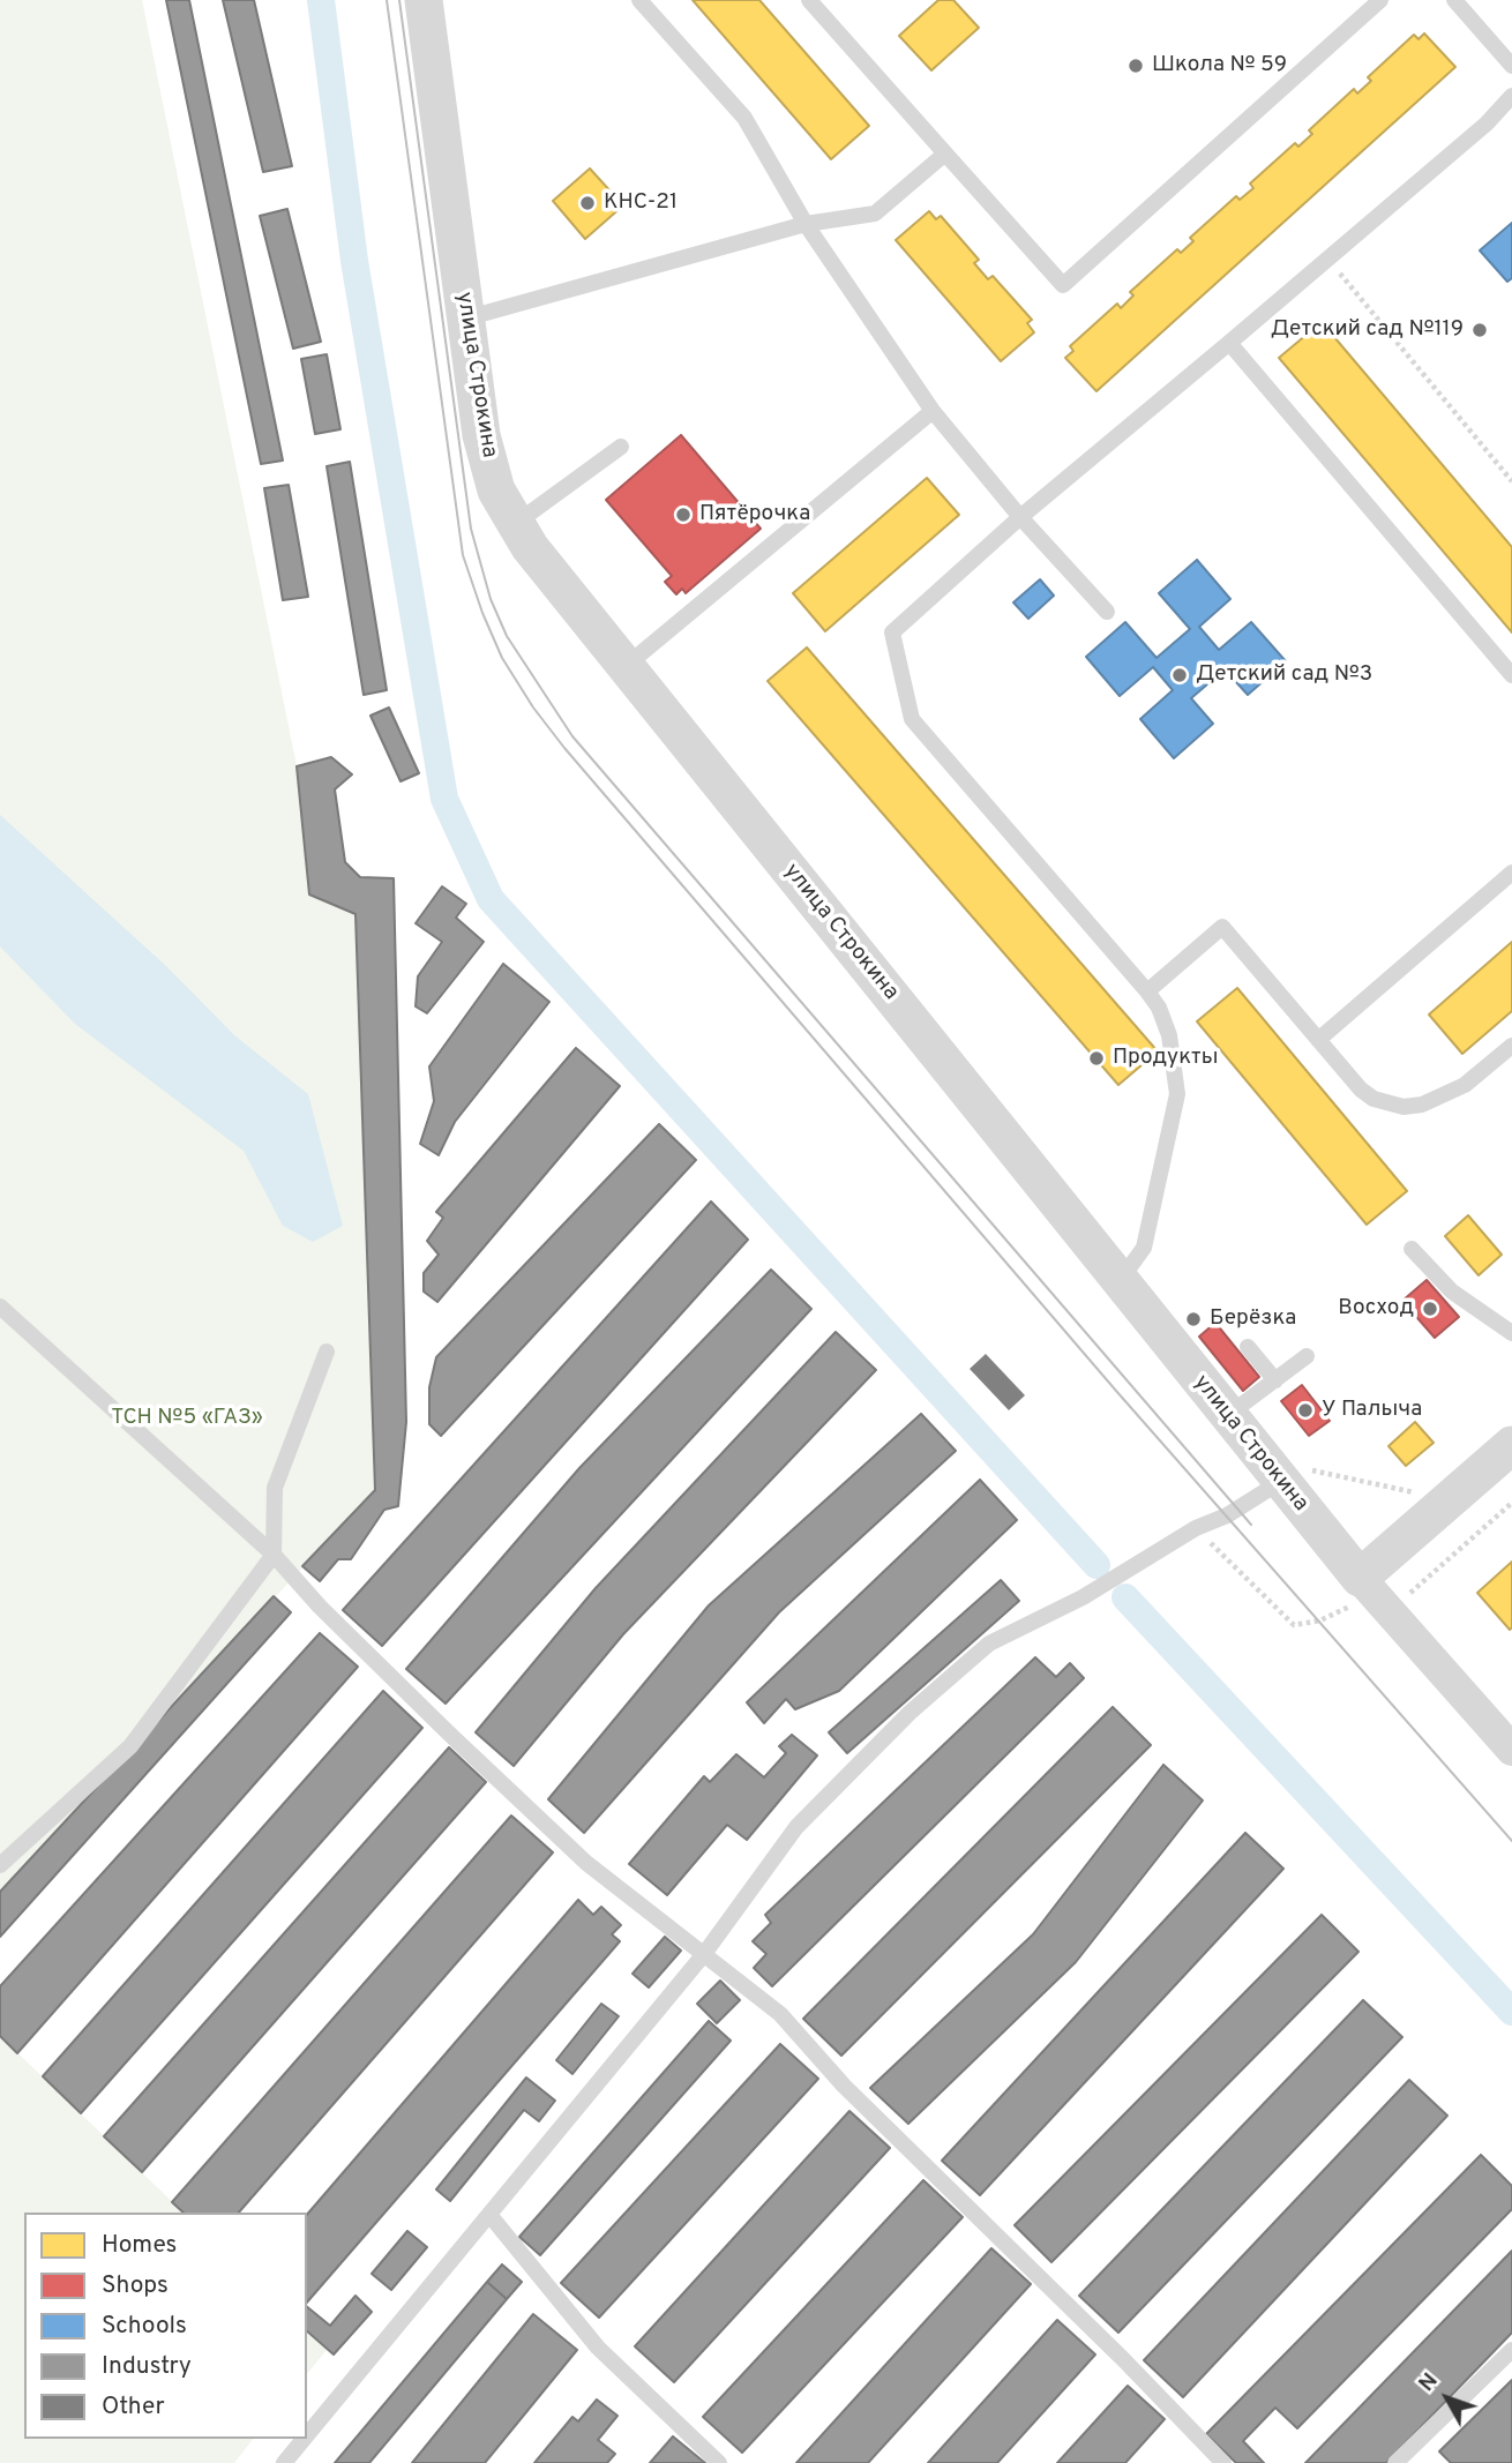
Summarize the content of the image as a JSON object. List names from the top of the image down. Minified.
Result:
{"streets":{"street":["улица Строкина"]},"parks":["ТСН №5 «ГАЗ»"],"places":["Школа № 59","КНС-21","Детский сад №119","Пятёрочка","Детский сад №3","Продукты","Восход","Берёзка","У Палыча"],"legend":["Homes","Shops","Schools","Industry","Other"],"north":"top left"}
